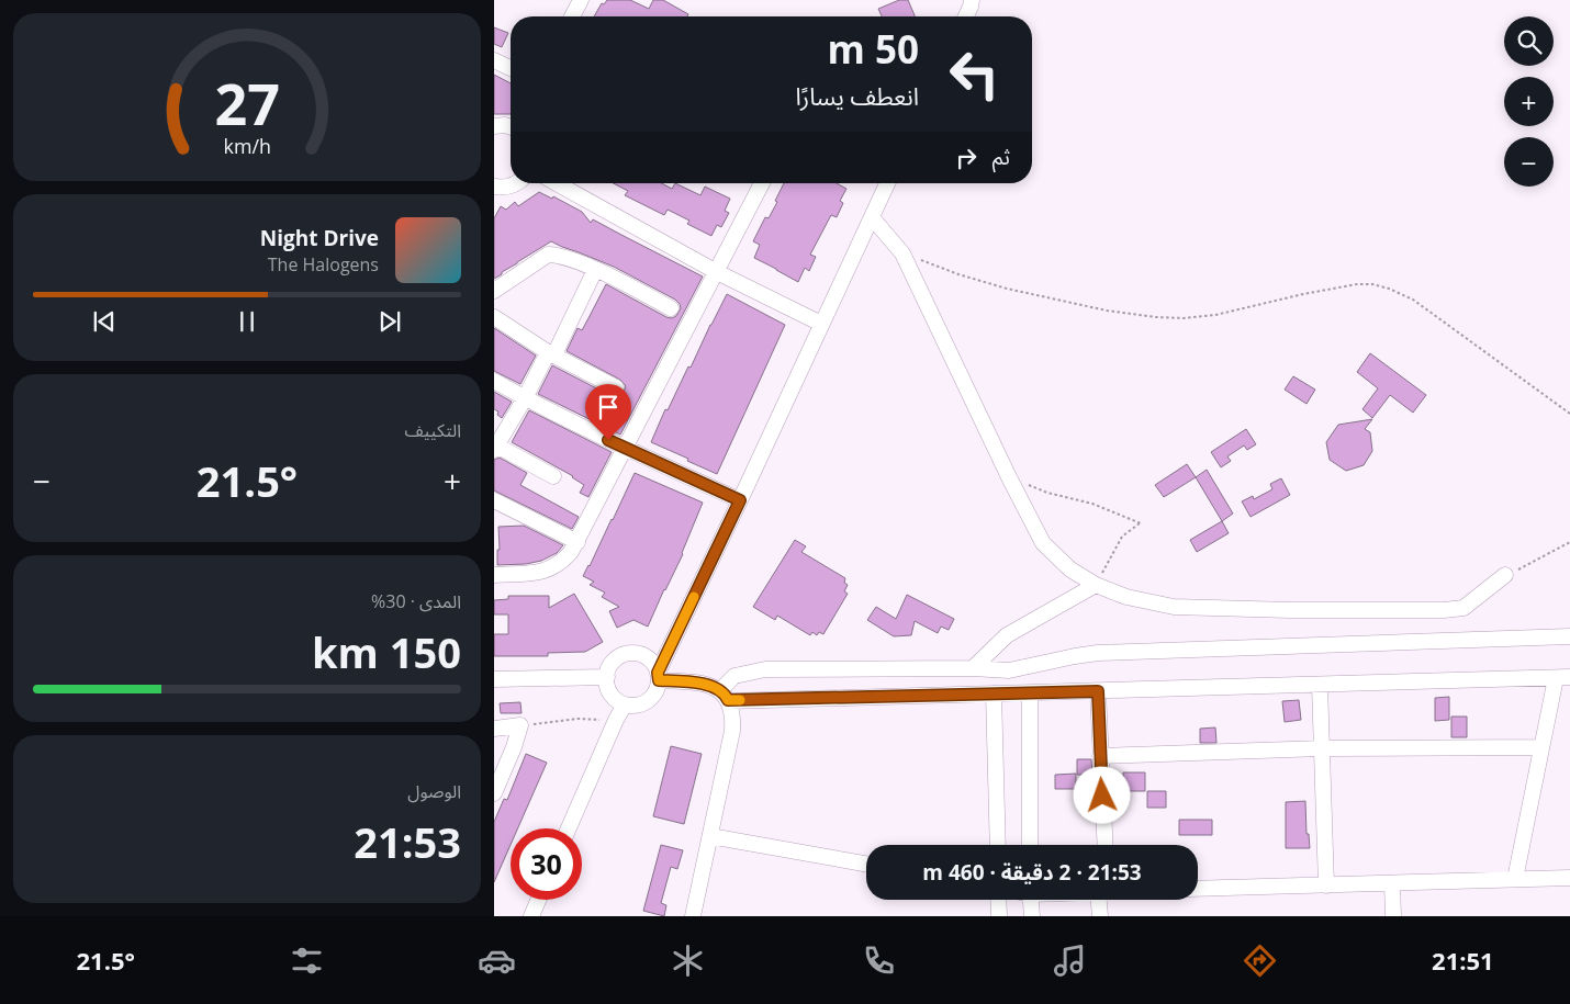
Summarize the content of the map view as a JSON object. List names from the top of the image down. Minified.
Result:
{"page":{"map_buttons":["+","−"],"turn":["50 m","انعطف يسارًا"],"then":"ثم","song":["Night Drive","The Halogens"],"tile":["التكييف",["المدى · 30%","150 km"],["الوصول","21:53"]],"heat":["−","21.5°","+"],"limit":"30","trip":"21:53 · 2 دقيقة · 460 m","tabs":["21:51","21.5°"],"gauge":["27","km/h"]}}
